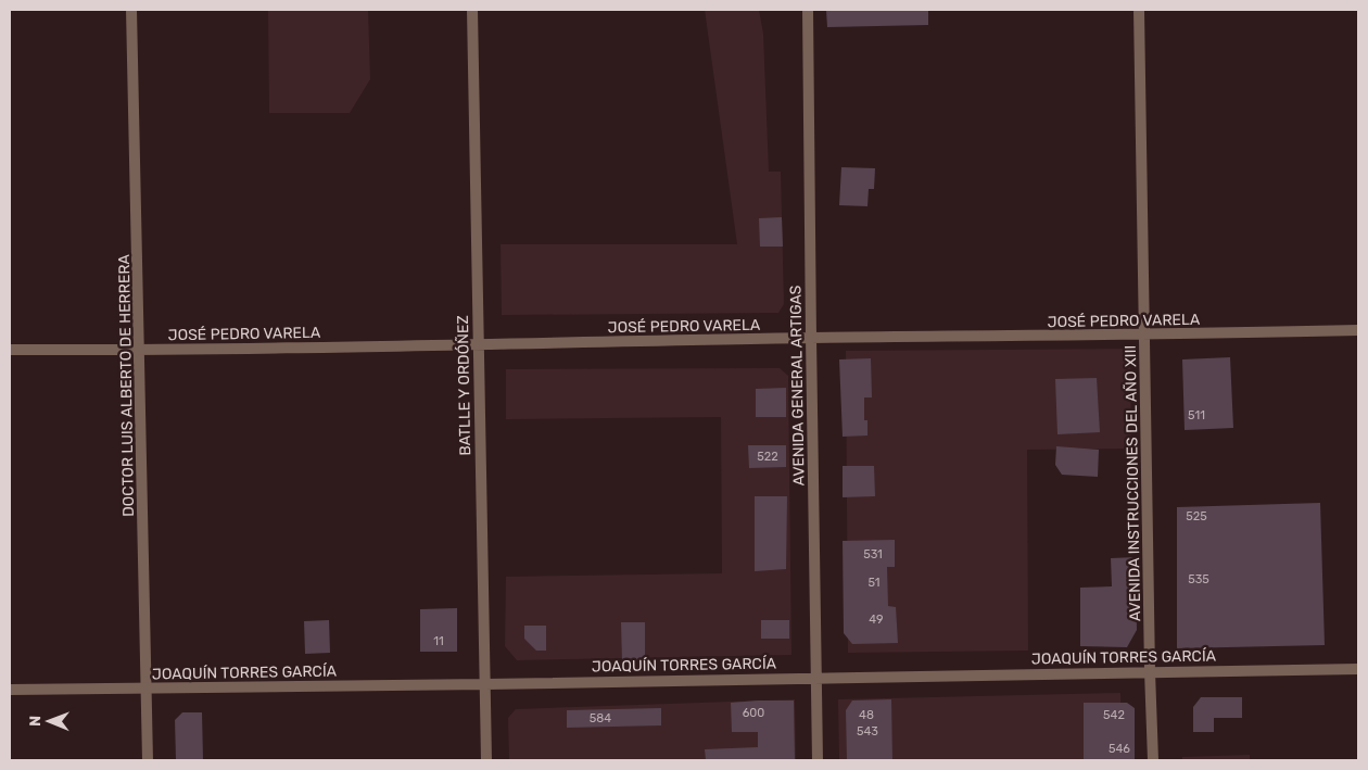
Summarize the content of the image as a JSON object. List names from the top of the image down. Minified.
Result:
{"streets":{"street":["JOSÉ PEDRO VARELA","DOCTOR LUIS ALBERTO DE HERRERA","BATLLE Y ORDÓÑEZ","AVENIDA GENERAL ARTIGAS","AVENIDA INSTRUCCIONES DEL AÑO XIII","JOAQUÍN TORRES GARCÍA"]},"crossings":[["JOSÉ PEDRO VARELA","DOCTOR LUIS ALBERTO DE HERRERA"],["JOSÉ PEDRO VARELA","BATLLE Y ORDÓÑEZ"],["JOSÉ PEDRO VARELA","AVENIDA GENERAL ARTIGAS"],["JOSÉ PEDRO VARELA","AVENIDA INSTRUCCIONES DEL AÑO XIII"],["DOCTOR LUIS ALBERTO DE HERRERA","JOAQUÍN TORRES GARCÍA"],["BATLLE Y ORDÓÑEZ","JOAQUÍN TORRES GARCÍA"],["AVENIDA GENERAL ARTIGAS","JOAQUÍN TORRES GARCÍA"],["AVENIDA INSTRUCCIONES DEL AÑO XIII","JOAQUÍN TORRES GARCÍA"]],"house_numbers":["511","522","525","531","535","51","49","11","600","48","542","584","543","546"],"north":"left"}
